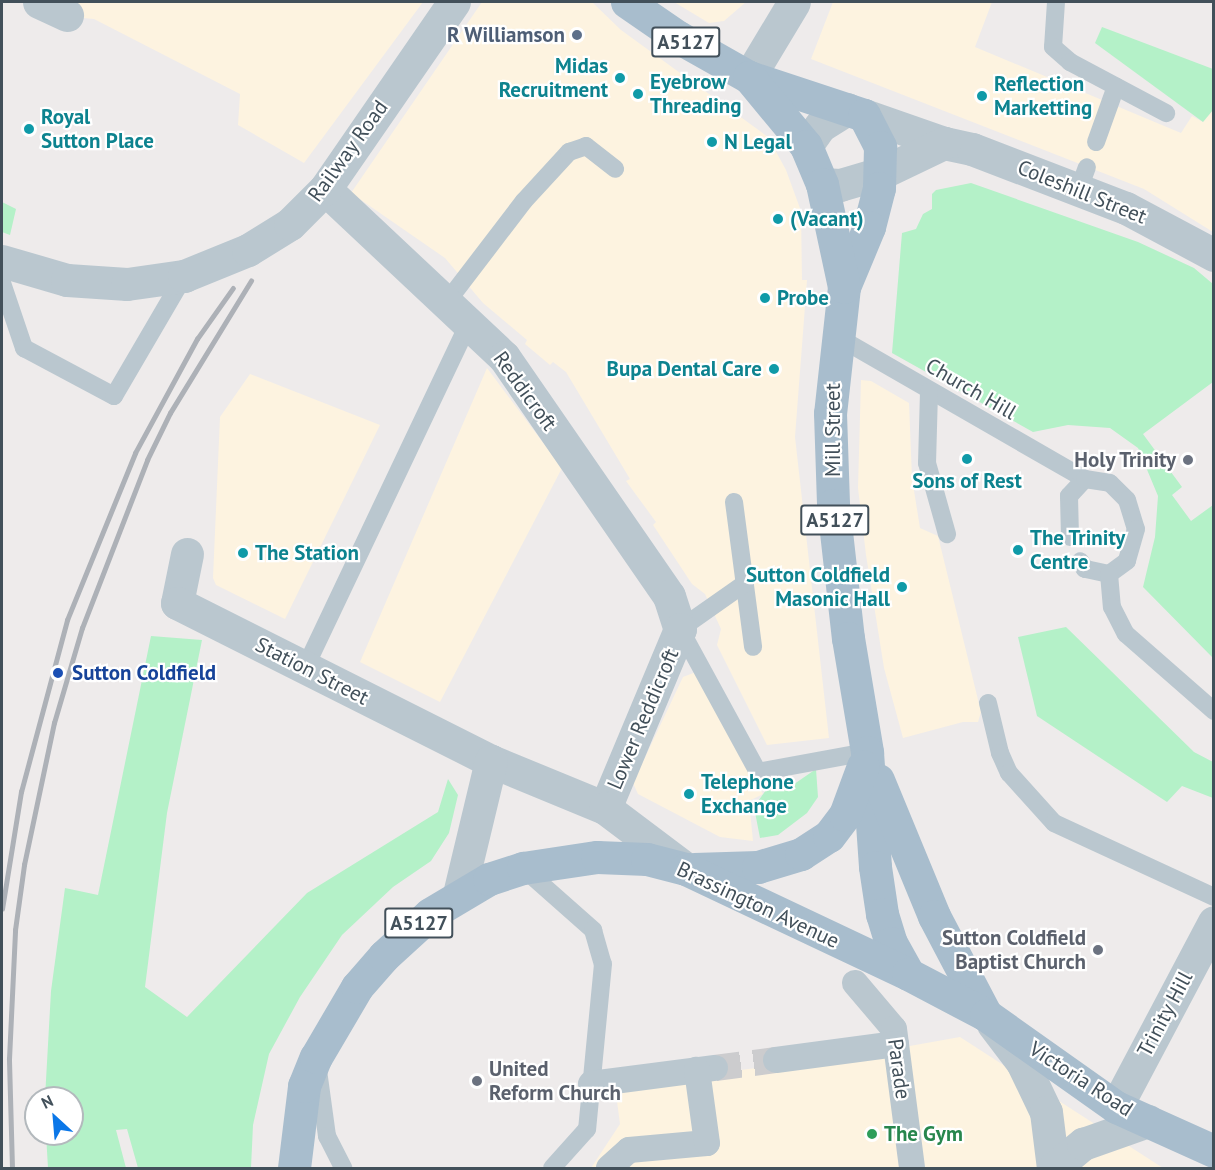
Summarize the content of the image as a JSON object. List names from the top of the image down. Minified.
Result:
{"streets":{"main road":["A5127","Mill Street","Brassington Avenue","Victoria Road"],"street":["Railway Road","Coleshill Street","Reddicroft","Station Street","Lower Reddicroft","Trinity Hill","Parade"],"lane":["Church Hill"]},"crossings":[["A5127","Coleshill Street"],["A5127","Mill Street"],["Railway Road","Reddicroft"],["Coleshill Street","Mill Street"],["Church Hill","Mill Street"],["Reddicroft","Lower Reddicroft"],["Mill Street","Station Street"],["Mill Street","Brassington Avenue"],["Mill Street","Victoria Road"],["Station Street","Lower Reddicroft"],["Station Street","Brassington Avenue"],["Brassington Avenue","Victoria Road"],["Trinity Hill","Victoria Road"]],"places":["R Williamson","Midas Recruitment","Eyebrow Threading","Reflection Marketting","Royal Sutton Place","N Legal","(Vacant)","Probe","Bupa Dental Care","Sons of Rest","Holy Trinity","The Trinity Centre","The Station","Sutton Coldfield Masonic Hall","Sutton Coldfield","Telephone Exchange","Sutton Coldfield Baptist Church","United Reform Church","The Gym"],"north":"top left"}
